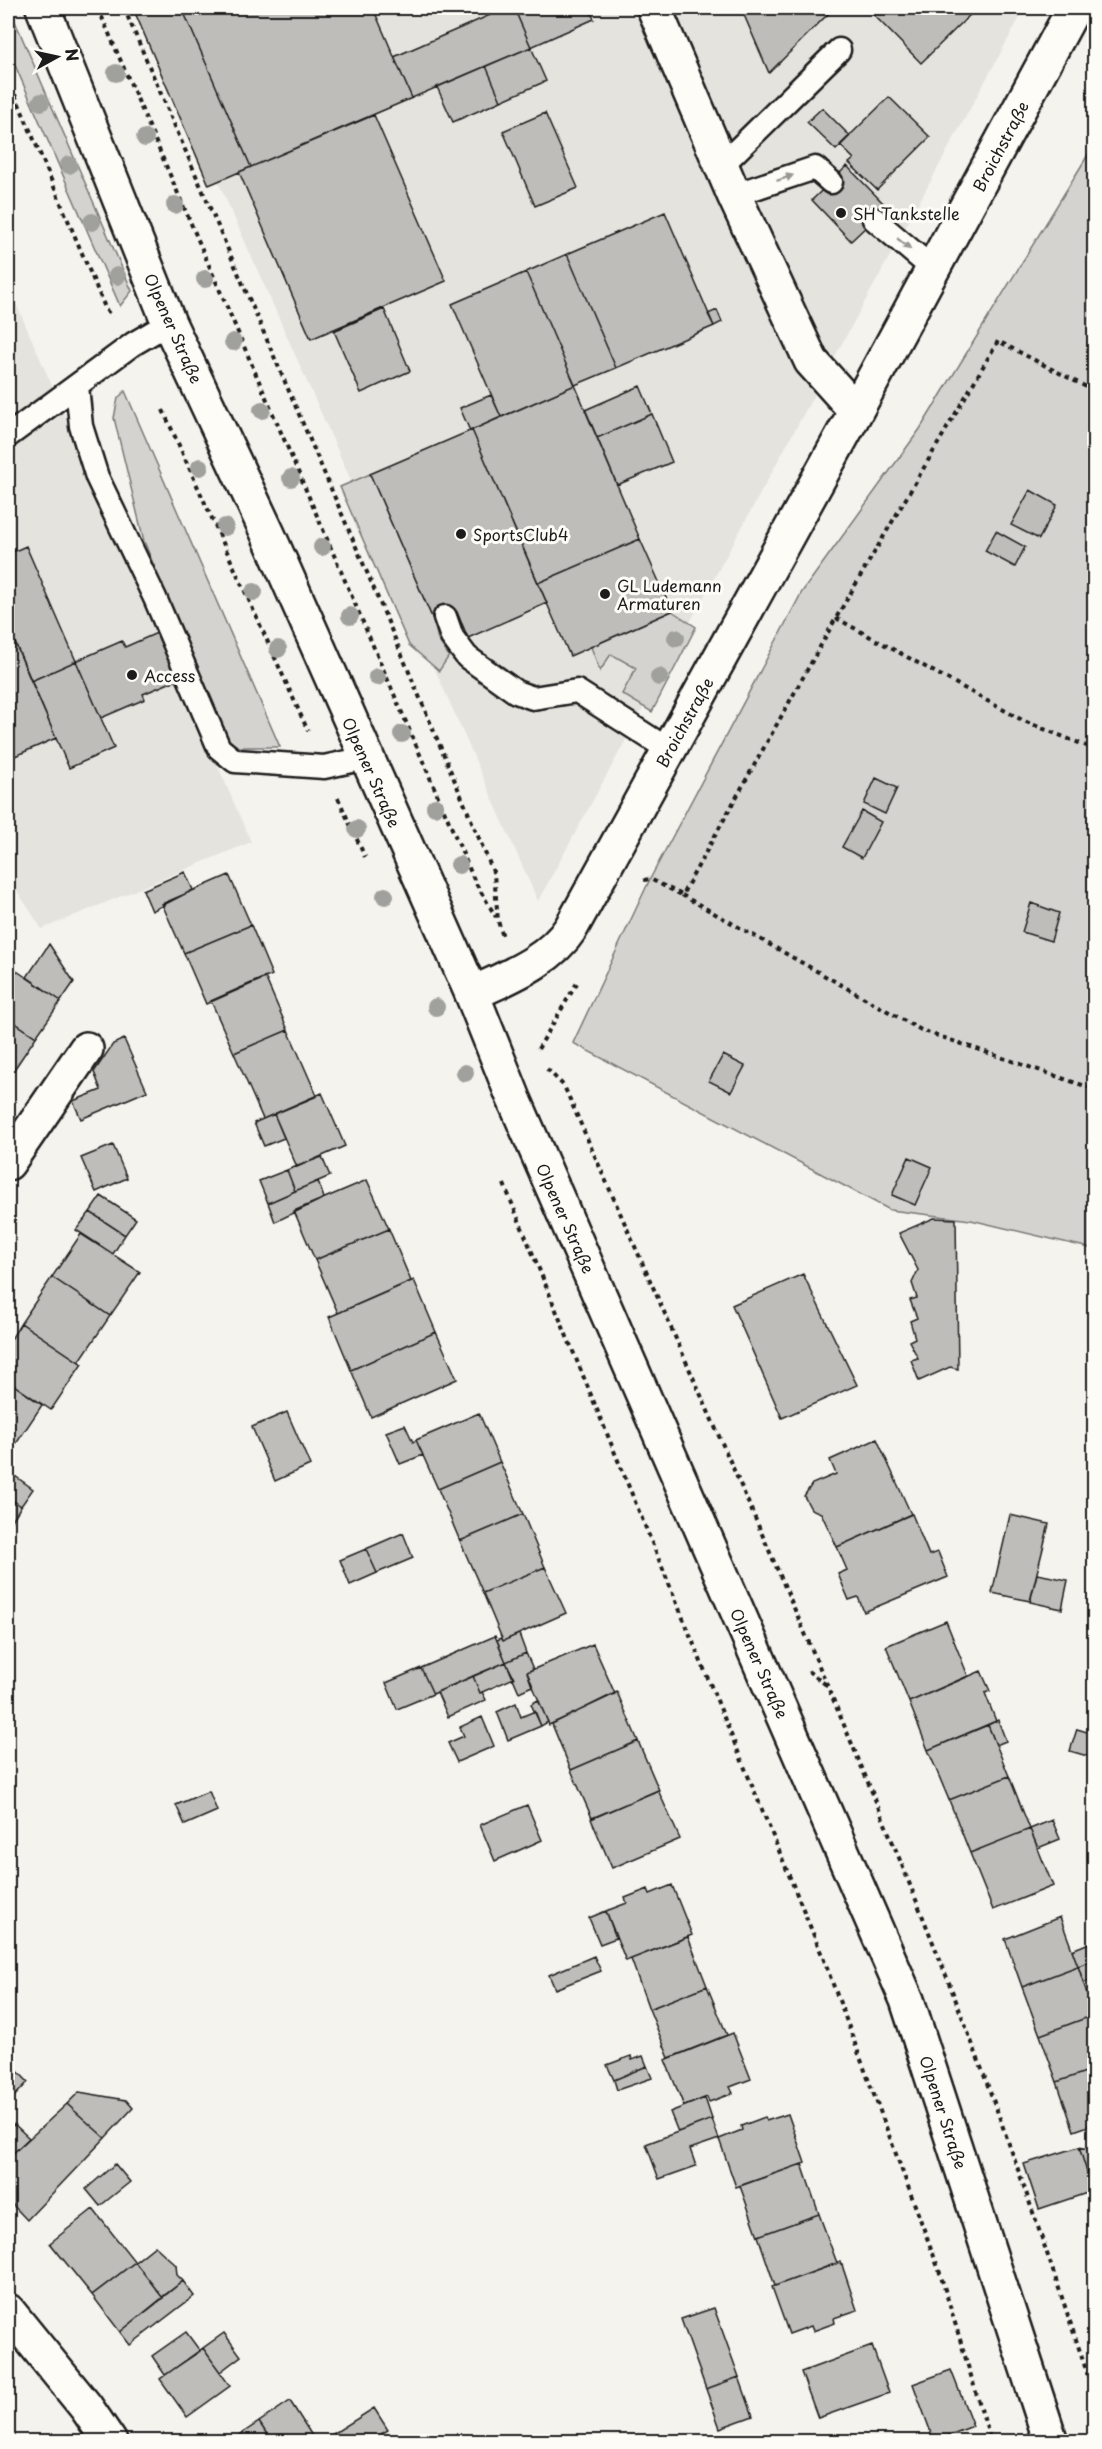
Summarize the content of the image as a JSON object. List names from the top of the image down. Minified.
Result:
{"streets":{"main road":["Broichstraße","Olpener Straße"]},"crossings":[["Broichstraße","Olpener Straße"]],"places":["SH Tankstelle","SportsClub4","GL Ludemann Armaturen","Access"],"north":"right"}
